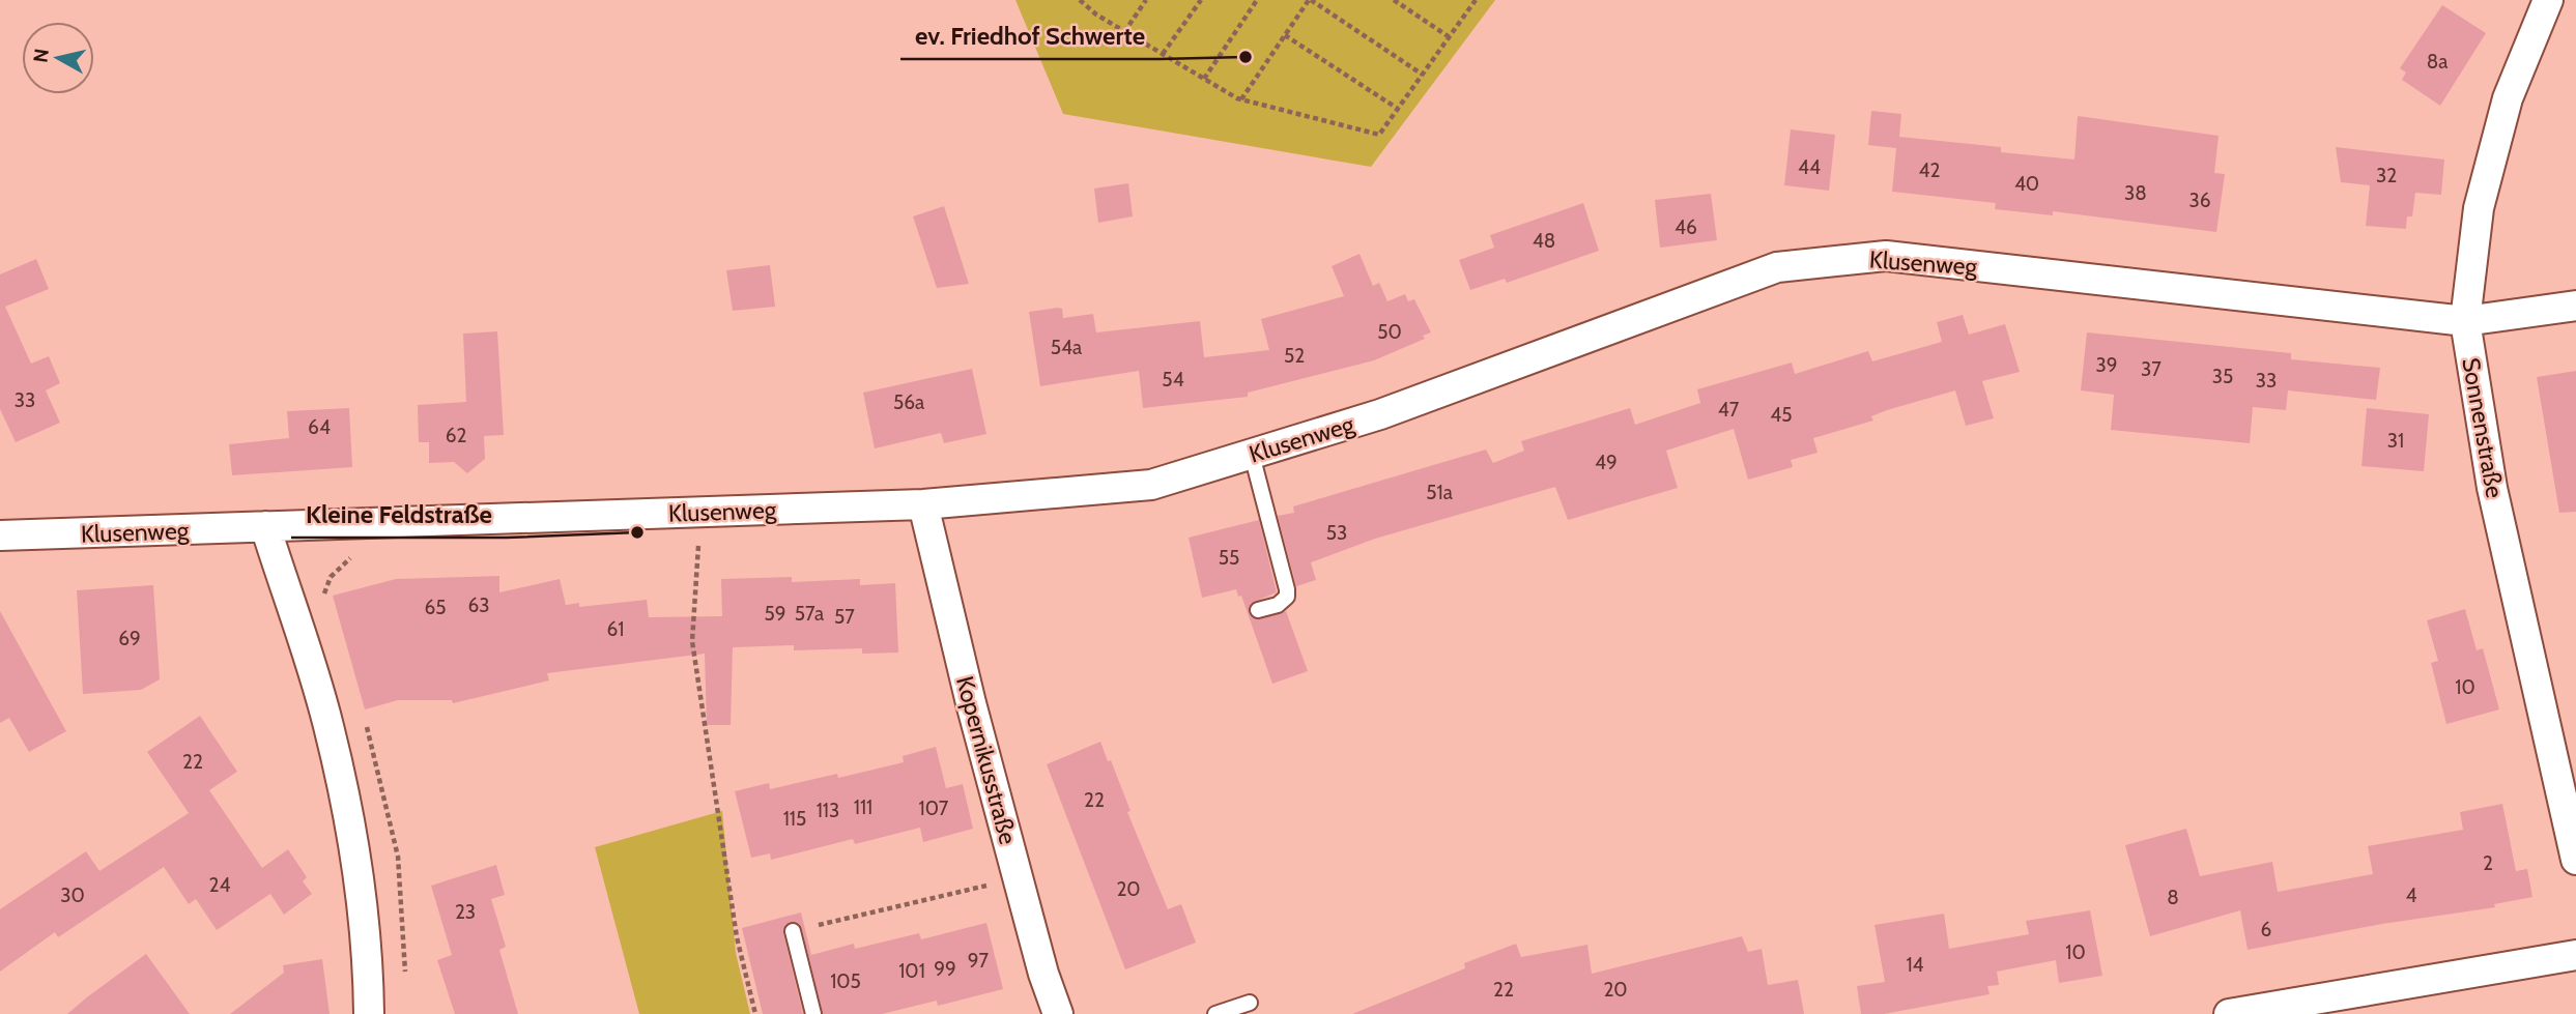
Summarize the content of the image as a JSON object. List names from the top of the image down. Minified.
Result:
{"streets":{"street":["Klusenweg","Sonnenstraße","Kopernikusstraße"]},"crossings":[["Klusenweg","Sonnenstraße"],["Klusenweg","Kopernikusstraße"]],"places":["ev. Friedhof Schwerte","Kleine Feldstraße"],"house_numbers":["8a","44","42","32","40","38","36","46","48","50","54a","52","39","37","35","54","33","33","56a","47","45","64","62","31","49","51a","53","55","63","65","59","57a","57","61","69","10","22","22","111","107","113","115","2","24","20","30","4","8","23","6","10","97","14","99","101","105","22","20"],"north":"left"}
